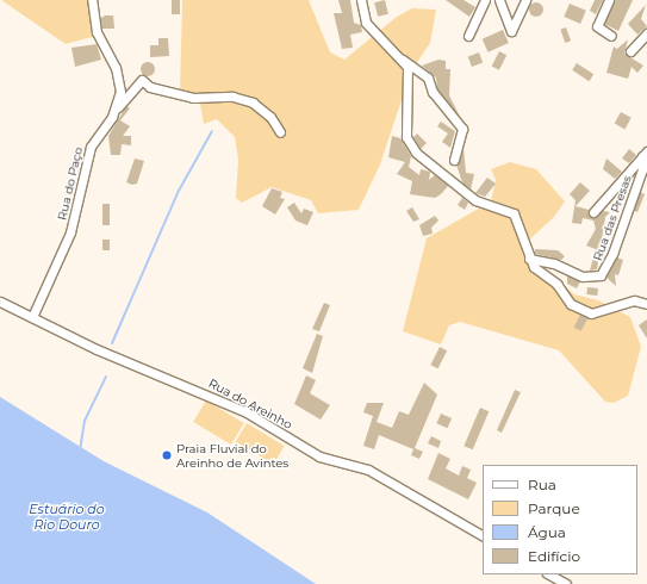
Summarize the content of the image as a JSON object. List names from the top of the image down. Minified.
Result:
{"streets":{"street":["Rua do Paço","Rua das Presas","Rua do Areinho"]},"crossings":[["Rua do Paço","Rua do Areinho"]],"water":["Estuário do Rio Douro"],"places":["Praia Fluvial do Areinho de Avintes"],"legend":["Rua","Parque","Água","Edifício"]}
